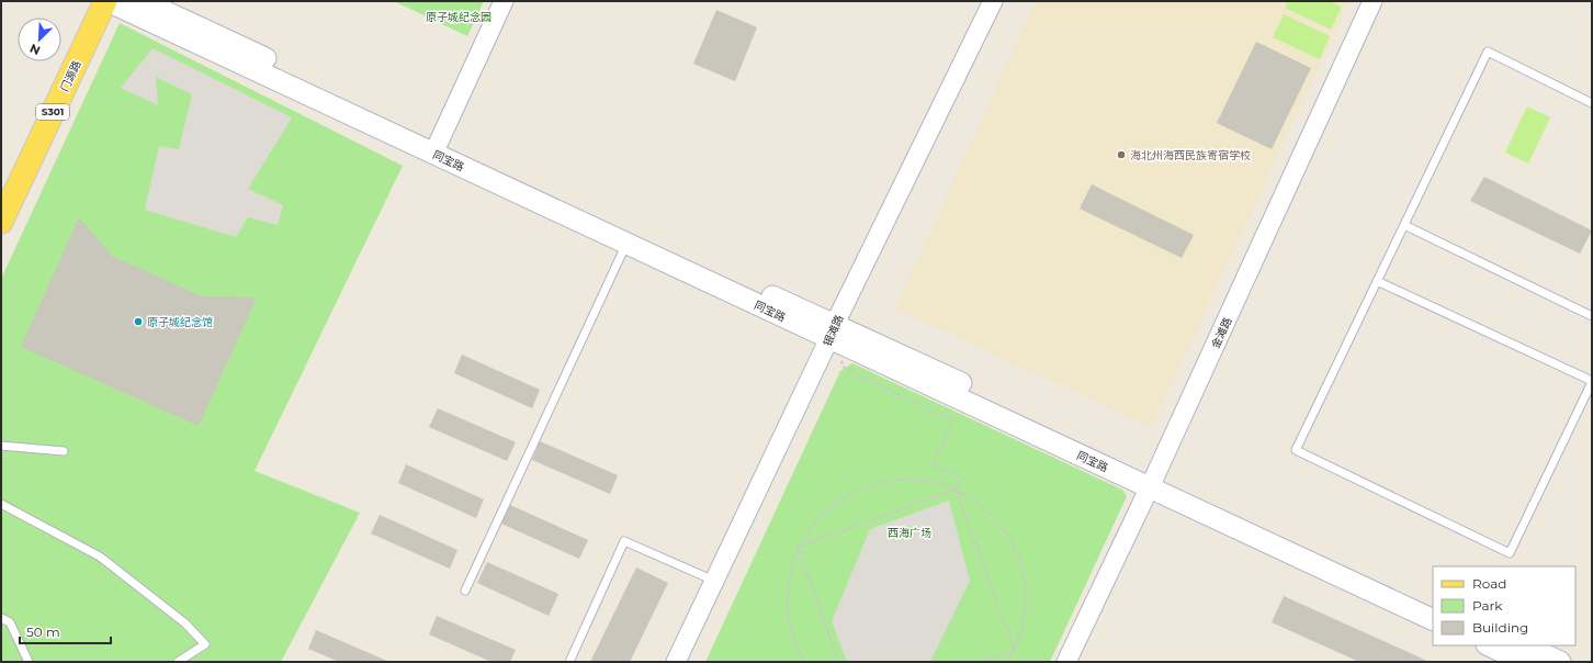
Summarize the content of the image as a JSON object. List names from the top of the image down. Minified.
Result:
{"streets":{"main road":["门源路","S301","同宝路"],"street":["银滩路","金滩路"]},"crossings":[["门源路","同宝路"],["同宝路","银滩路"],["同宝路","金滩路"]],"parks":["原子城纪念园","西海广场"],"places":["海北州海西民族寄宿学校","原子城纪念馆"],"legend":["Road","Park","Building"],"scale_bar":"50 m","north":"bottom left"}
